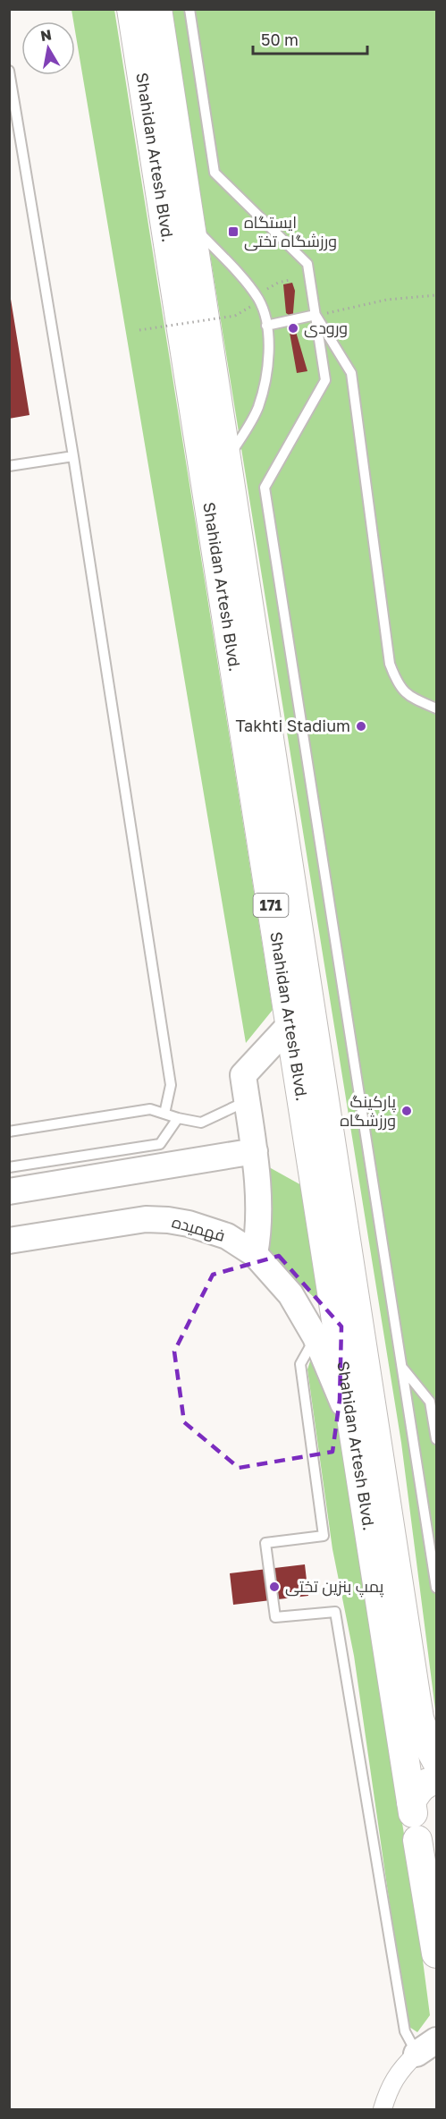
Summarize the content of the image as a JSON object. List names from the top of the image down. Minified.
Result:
{"streets":{"main road":["Shahidan Artesh Blvd.","171","فهمیده"]},"crossings":[["Shahidan Artesh Blvd.","فهمیده"]],"places":{"transit":["ایستگاه ورزشگاه تختی"],"other":["ورودی","Takhti Stadium","پارکینگ ورزشگاه","پمپ بنزین تختی"]},"scale_bar":"50 m","north":"top"}
